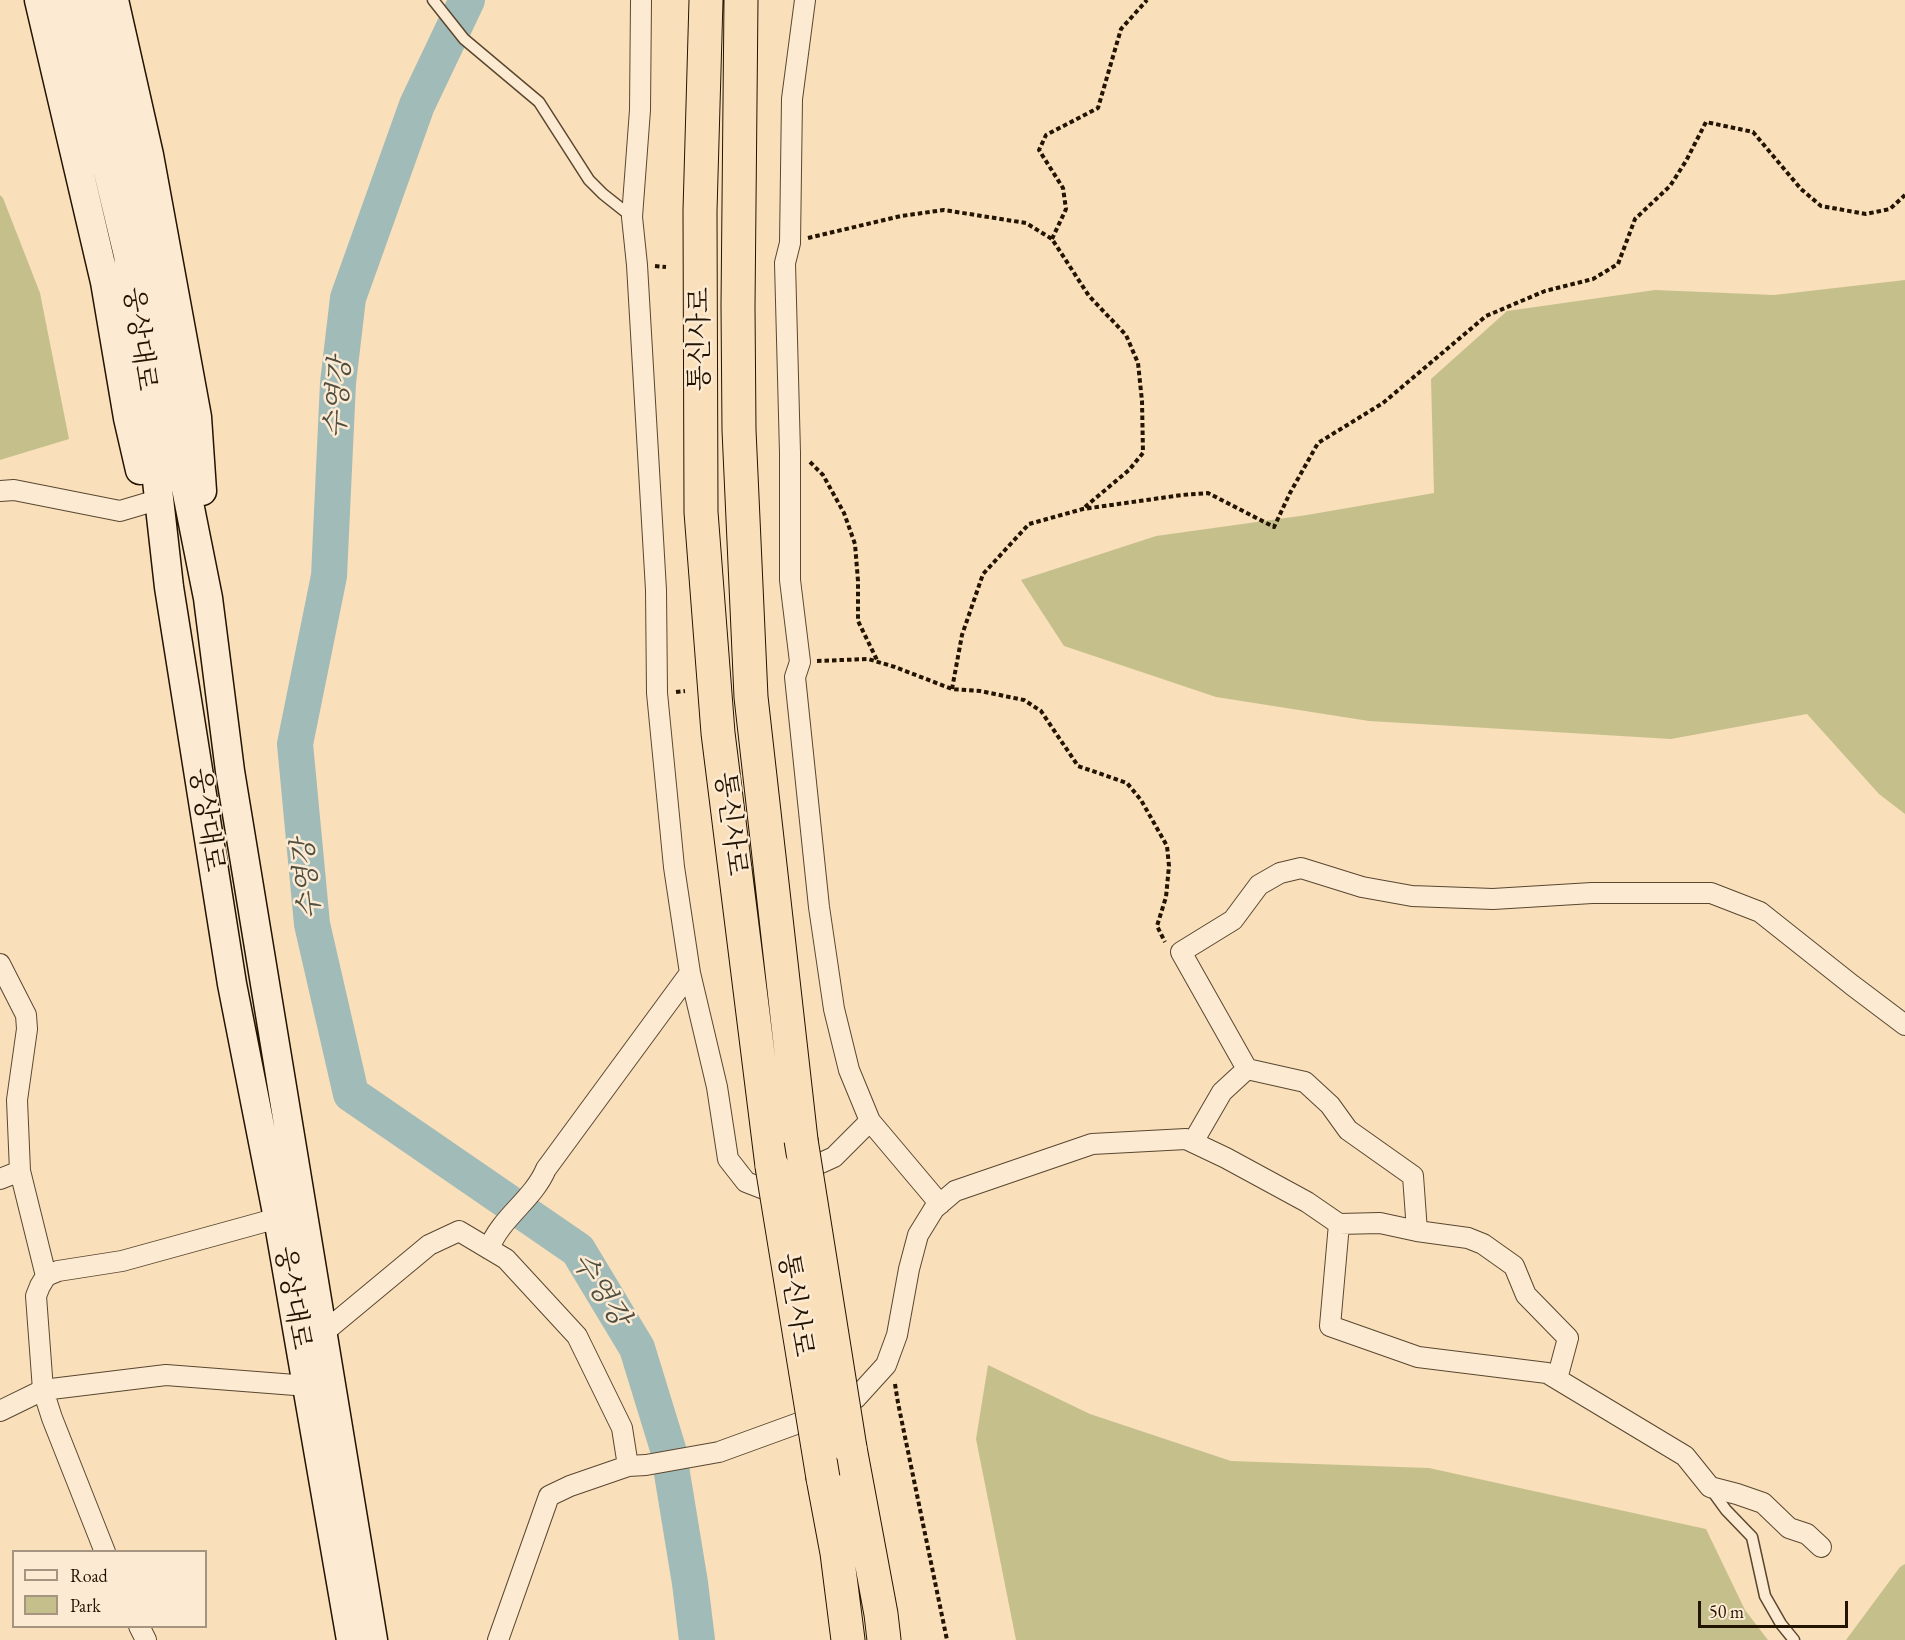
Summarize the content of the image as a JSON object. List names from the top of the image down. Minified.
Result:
{"streets":{"highway":["통신사로"],"main road":["웅상대로"]},"water":["수영강"],"legend":["Road","Park"],"scale_bar":"50 m"}
